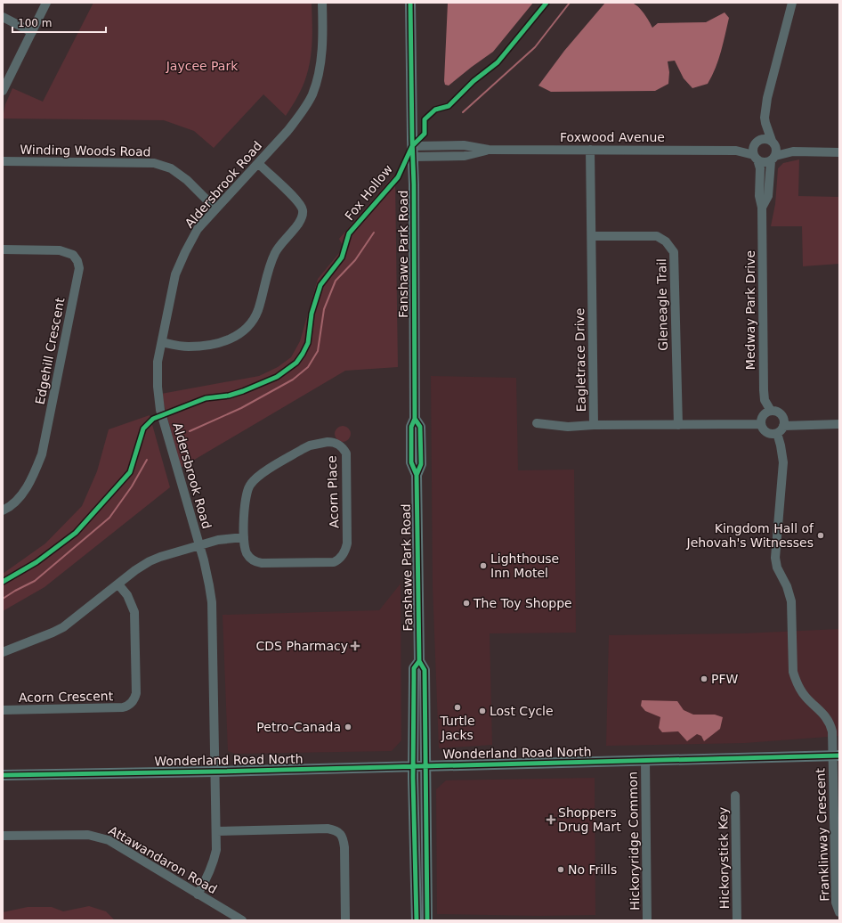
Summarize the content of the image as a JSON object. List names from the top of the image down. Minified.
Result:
{"streets":{"main road":["Fanshawe Park Road","Wonderland Road North"],"street":["Foxwood Avenue","Winding Woods Road","Aldersbrook Road","Gleneagle Trail","Medway Park Drive","Edgehill Crescent","Eagletrace Drive","Acorn Place","Acorn Crescent","Franklinway Crescent","Hickoryridge Common","Hickorystick Key","Attawandaron Road"],"cycle path":["Fox Hollow"]},"crossings":[["Foxwood Avenue","Fanshawe Park Road"],["Foxwood Avenue","Medway Park Drive"],["Foxwood Avenue","Eagletrace Drive"],["Winding Woods Road","Aldersbrook Road"],["Aldersbrook Road","Wonderland Road North"],["Aldersbrook Road","Attawandaron Road"],["Fanshawe Park Road","Wonderland Road North"],["Gleneagle Trail","Eagletrace Drive"],["Medway Park Drive","Eagletrace Drive"],["Medway Park Drive","Franklinway Crescent"],["Eagletrace Drive","Franklinway Crescent"],["Wonderland Road North","Franklinway Crescent"],["Wonderland Road North","Hickoryridge Common"]],"parks":["Jaycee Park"],"places":{"other":["Kingdom Hall of Jehovah's Witnesses","Lighthouse Inn Motel","The Toy Shoppe","PFW","Turtle Jacks","Lost Cycle","Petro-Canada","No Frills"],"health":["CDS Pharmacy","Shoppers Drug Mart"]},"scale_bar":"100 m"}
